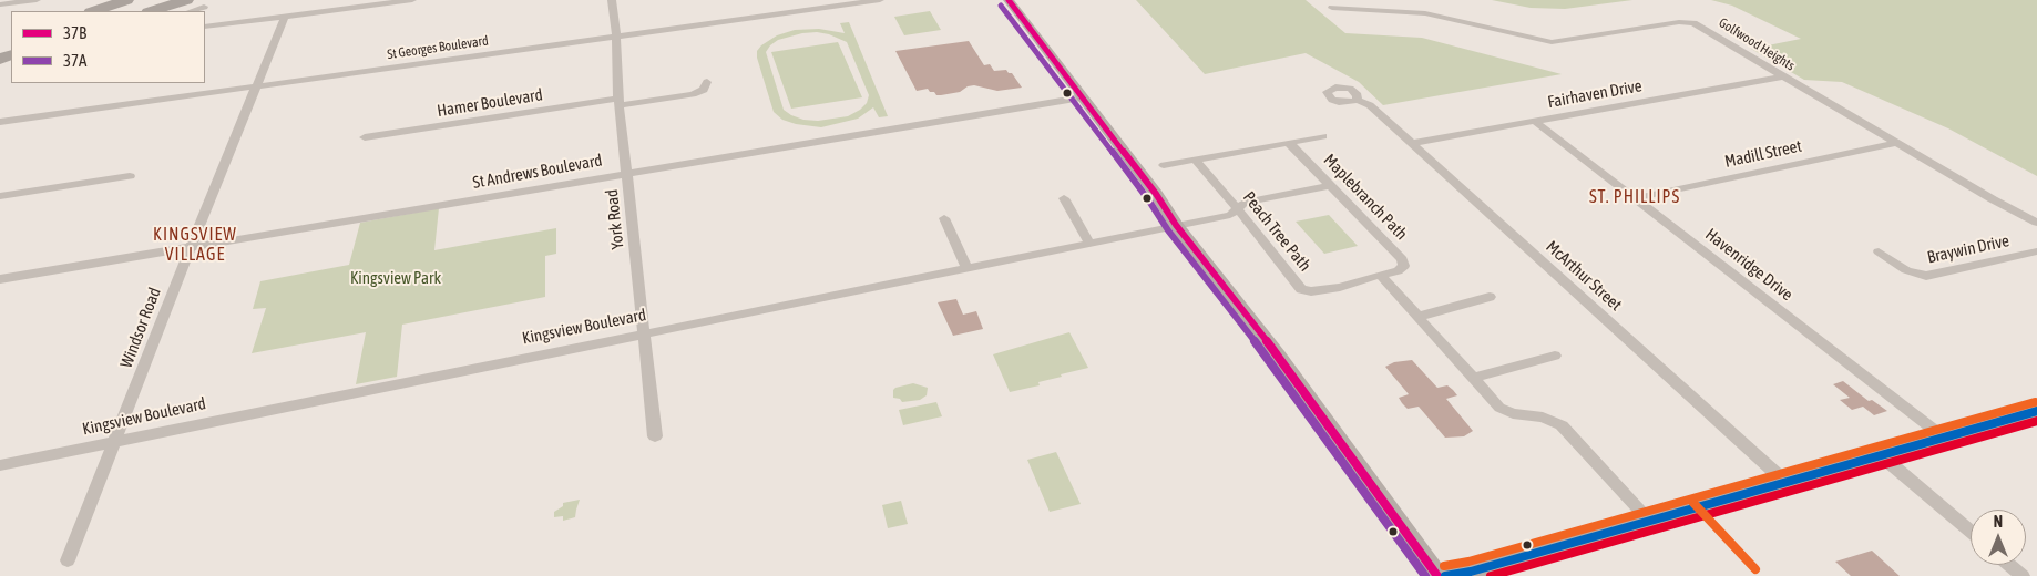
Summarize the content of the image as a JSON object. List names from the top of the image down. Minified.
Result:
{"streets":{"street":["Golfwood Heights","St Georges Boulevard","Fairhaven Drive","Hamer Boulevard","Madill Street","St Andrews Boulevard","Maplebranch Path","York Road","Peach Tree Path","Braywin Drive","Havenridge Drive","McArthur Street","Kingsview Boulevard","Windsor Road"]},"crossings":[["Golfwood Heights","Fairhaven Drive"],["Golfwood Heights","Madill Street"],["St Georges Boulevard","York Road"],["St Georges Boulevard","Windsor Road"],["Fairhaven Drive","Havenridge Drive"],["Fairhaven Drive","McArthur Street"],["Hamer Boulevard","York Road"],["Madill Street","Havenridge Drive"],["St Andrews Boulevard","York Road"],["St Andrews Boulevard","Windsor Road"],["Maplebranch Path","Peach Tree Path"],["Maplebranch Path","Kingsview Boulevard"],["York Road","Kingsview Boulevard"],["Peach Tree Path","Kingsview Boulevard"],["Kingsview Boulevard","Windsor Road"]],"districts":["ST. PHILLIPS","KINGSVIEW VILLAGE"],"parks":["Kingsview Park"],"lines":["transit line 37B","transit line 37A"],"legend":["37B","37A"],"north":"top"}
